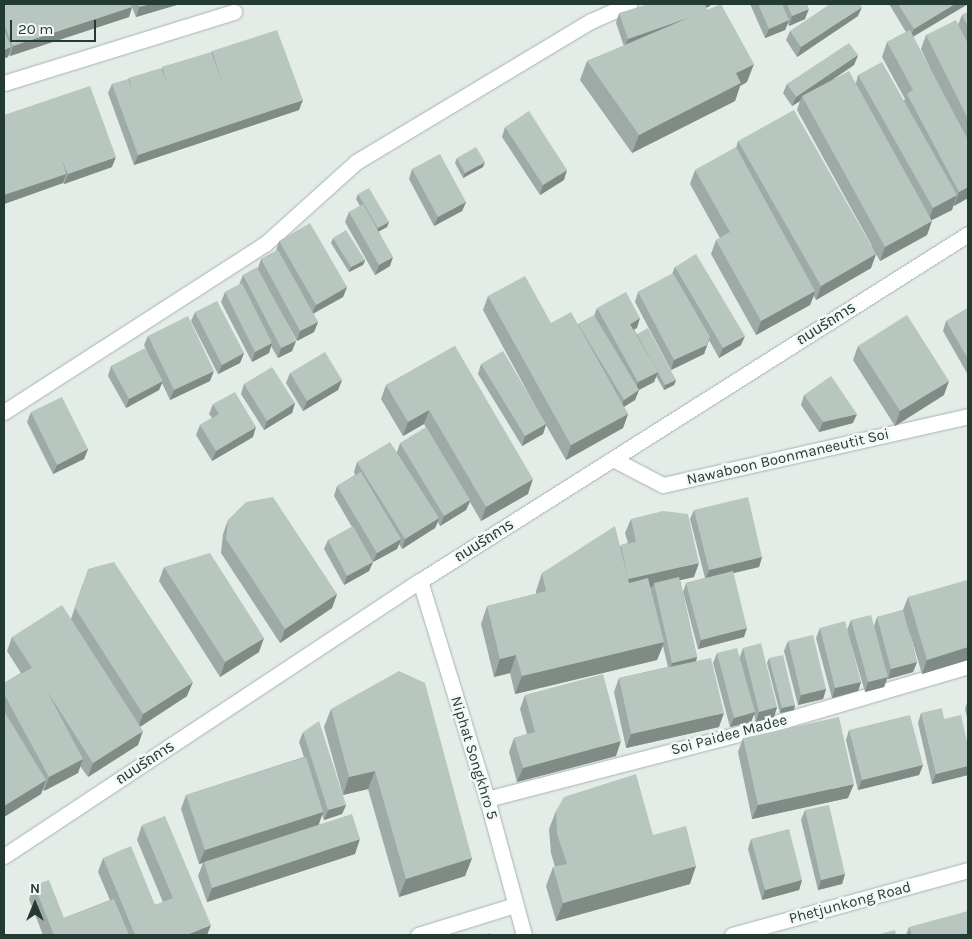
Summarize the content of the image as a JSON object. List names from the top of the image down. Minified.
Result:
{"streets":{"street":["ถนนรัถการ","Nawaboon Boonmaneeutit Soi","Soi Paidee Madee","Niphat Songkhro 5","Phetjunkong Road"]},"crossings":[["ถนนรัถการ","Nawaboon Boonmaneeutit Soi"],["ถนนรัถการ","Niphat Songkhro 5"],["Soi Paidee Madee","Niphat Songkhro 5"]],"scale_bar":"20 m","north":"top"}
